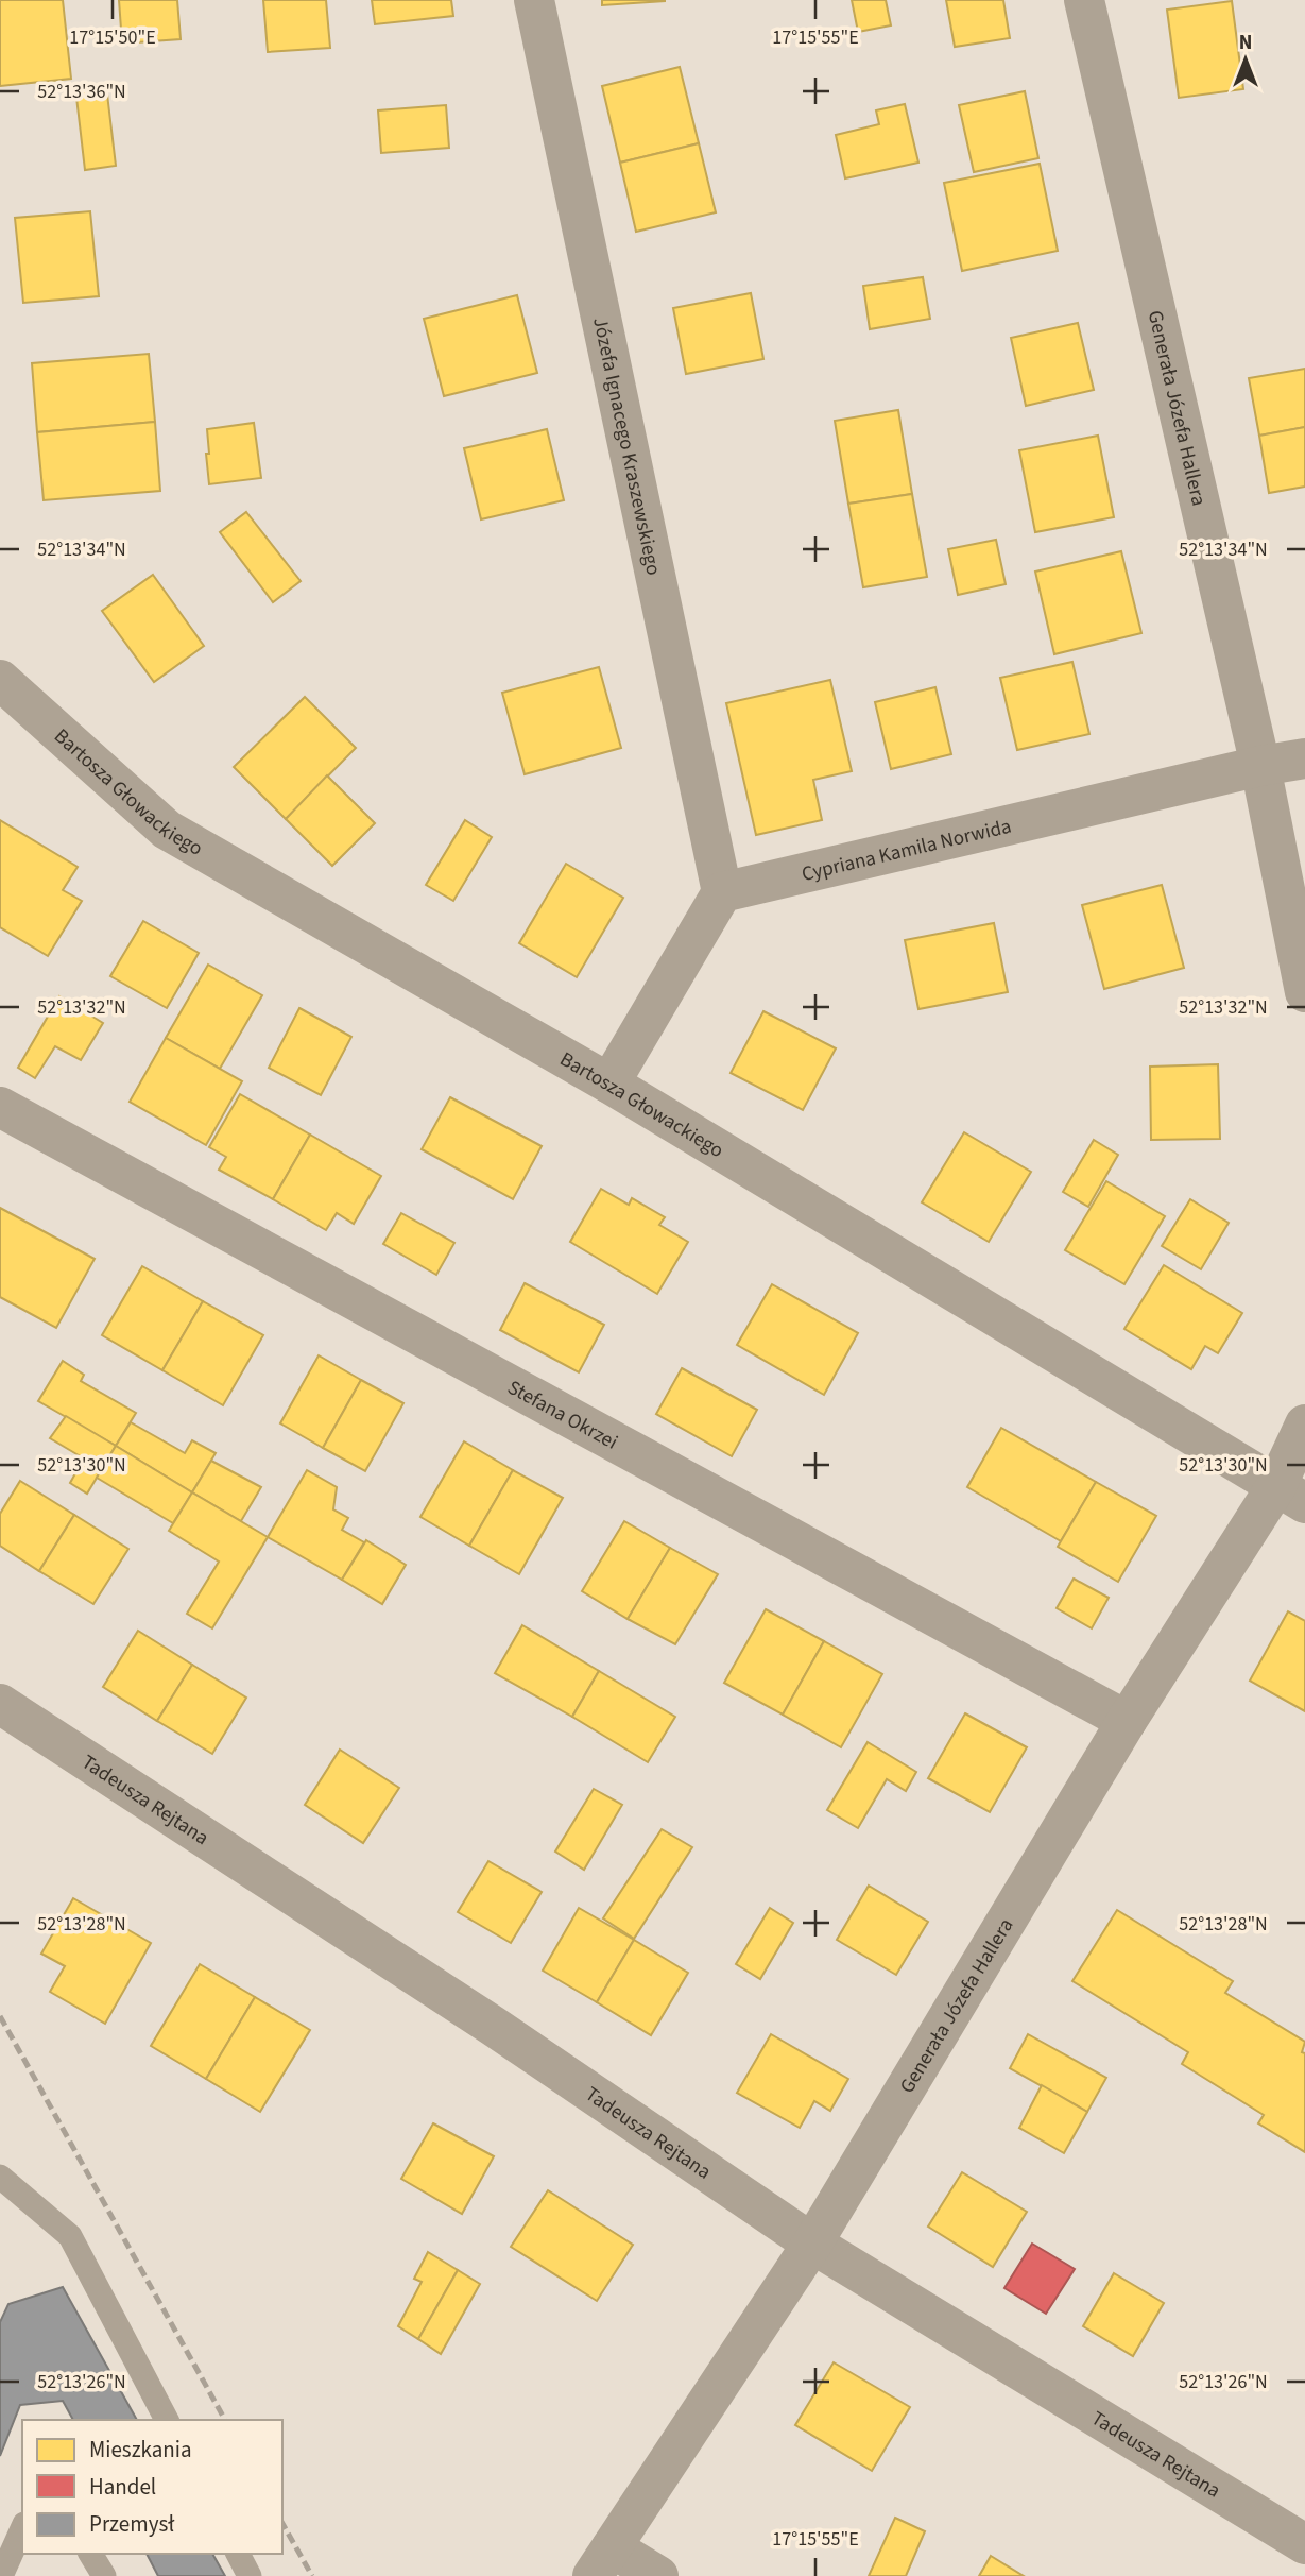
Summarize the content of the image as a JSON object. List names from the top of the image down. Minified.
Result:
{"streets":{"street":["Generała Józefa Hallera","Józefa Ignacego Kraszewskiego","Bartosza Głowackiego","Cypriana Kamila Norwida","Stefana Okrzei","Tadeusza Rejtana"]},"crossings":[["Generała Józefa Hallera","Bartosza Głowackiego"],["Generała Józefa Hallera","Cypriana Kamila Norwida"],["Generała Józefa Hallera","Stefana Okrzei"],["Generała Józefa Hallera","Tadeusza Rejtana"],["Józefa Ignacego Kraszewskiego","Cypriana Kamila Norwida"]],"legend":["Mieszkania","Handel","Przemysł"],"north":"top","coordinates":["17°15'50\"E","17°15'55\"E","52°13'36\"N","52°13'34\"N","52°13'32\"N","52°13'30\"N","52°13'28\"N","52°13'26\"N"]}
